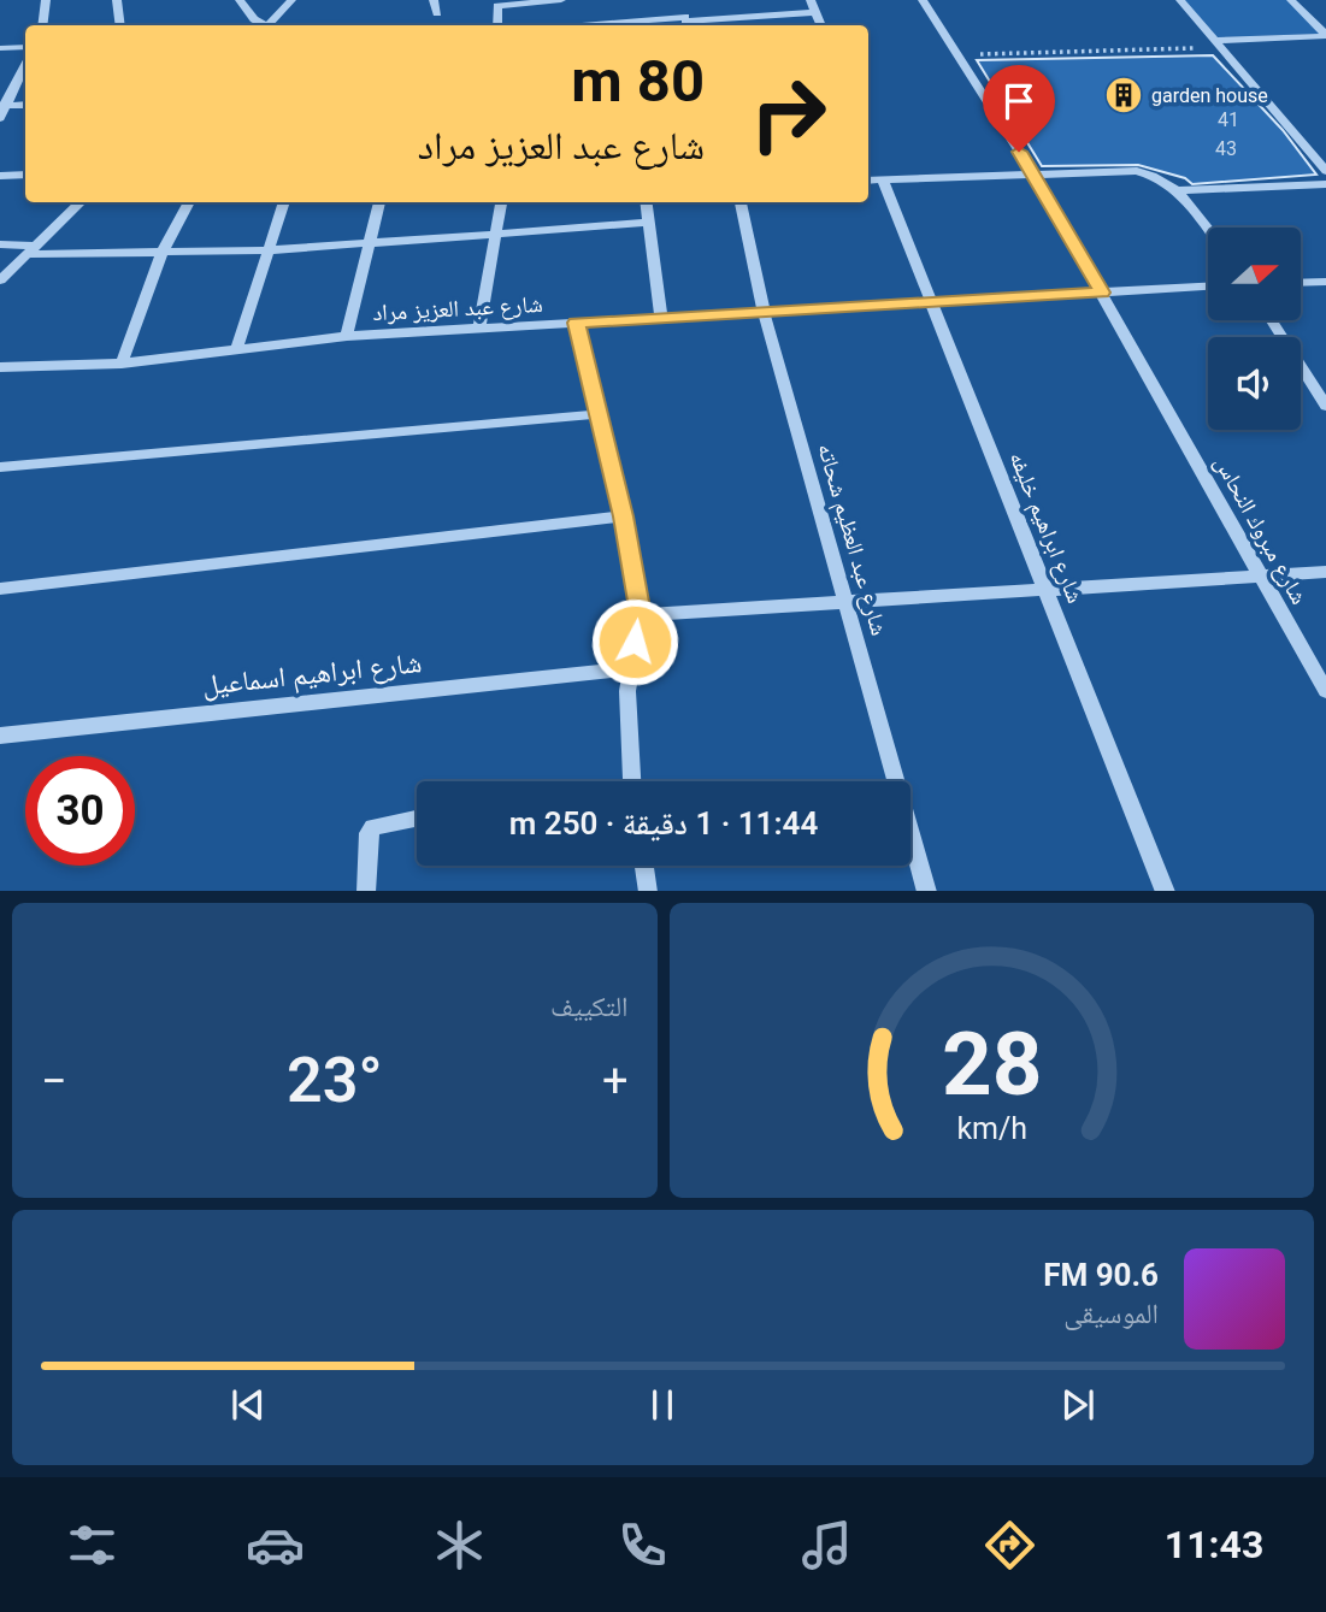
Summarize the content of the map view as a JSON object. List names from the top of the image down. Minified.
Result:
{"streets":{"street":["شارع عبد العزيز مراد","شارع ابراهيم خليفه","شارع مبروك النحاس","شارع عبد العظيم شحاته","شارع ابراهيم اسماعيل"]},"crossings":[["شارع عبد العزيز مراد","شارع ابراهيم خليفه"],["شارع عبد العزيز مراد","شارع مبروك النحاس"],["شارع عبد العزيز مراد","شارع عبد العظيم شحاته"]],"places":{"building":["garden house"]},"house_numbers":["41","43"],"north":"right","page":{"turn":["80 m","شارع عبد العزيز مراد"],"limit":"30","trip":"11:44 · 1 دقيقة · 250 m","tile":"التكييف","heat":["−","23°","+"],"song":["90.6 FM","الموسيقى"],"tabs":"11:43","gauge":["28","km/h"]}}
